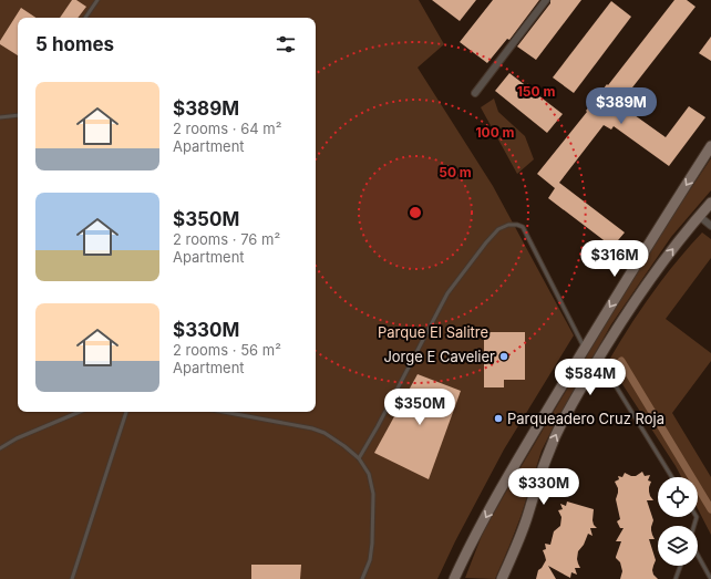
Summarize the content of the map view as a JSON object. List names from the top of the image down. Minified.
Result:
{"parks":["Parque El Salitre"],"places":["Jorge E Cavelier","Parqueadero Cruz Roja"],"page":{"heading":"5 homes","list":[{"name":"$389M","note":"2 rooms · 64 m² · Apartment"},{"name":"$350M","note":"2 rooms · 76 m² · Apartment"},{"name":"$330M","note":"2 rooms · 56 m² · Apartment"}],"price":["$389M","$316M","$584M","$350M","$330M"]},"rings":["150 m","100 m","50 m"]}
